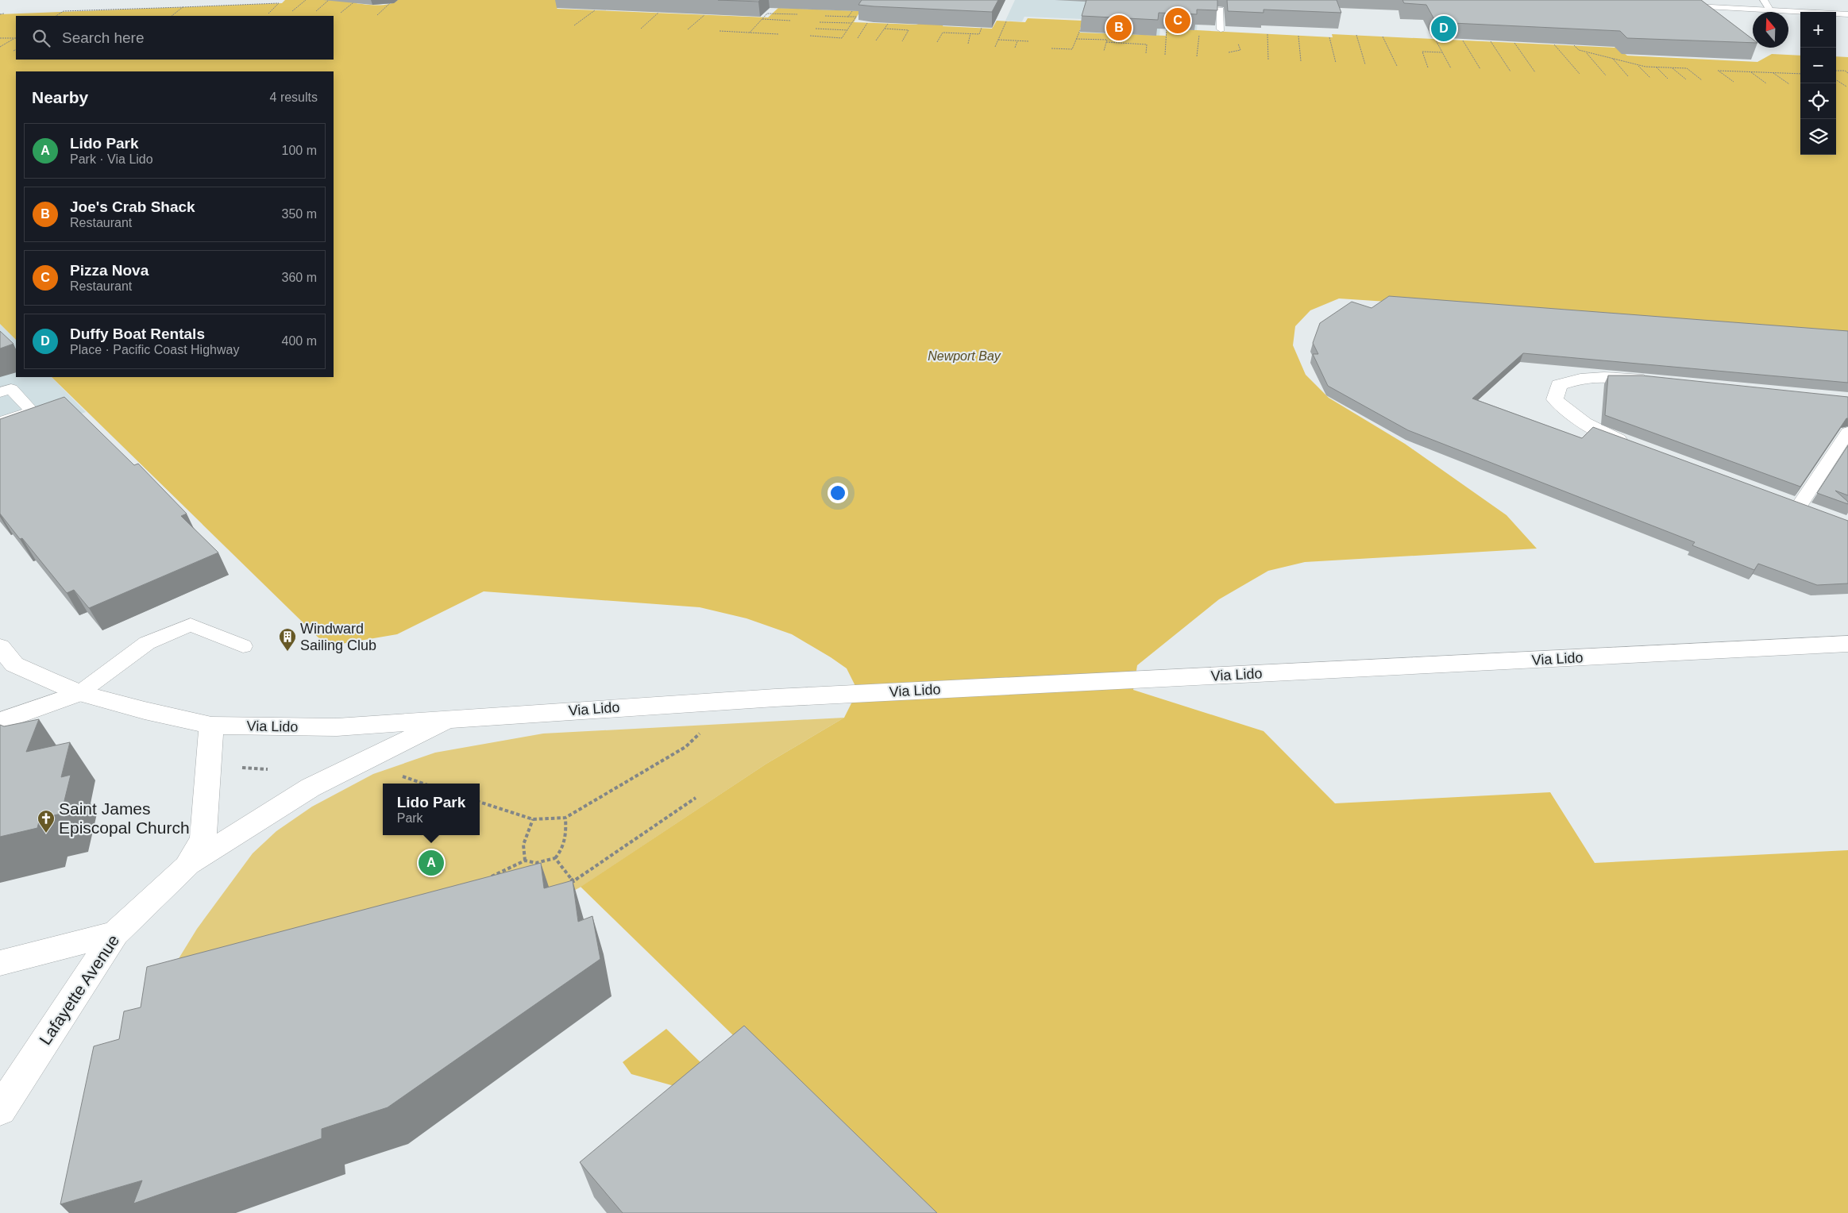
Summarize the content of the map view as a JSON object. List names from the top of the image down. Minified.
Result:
{"streets":{"main road":["Via Lido","Lafayette Avenue"]},"crossings":[["Via Lido","Lafayette Avenue"]],"water":["Newport Bay"],"places":{"building":["Windward Sailing Club"],"church":["Saint James Episcopal Church"]},"north":"top","page":{"pins":["C","B","D","A"],"map_buttons":["+","−"],"search":"Search here","heading":["Nearby","4 results"],"list":[{"mark":"A","name":"Lido Park","note":"Park · Via Lido","value":"100 m"},{"mark":"B","name":"Joe's Crab Shack","note":"Restaurant","value":"350 m"},{"mark":"C","name":"Pizza Nova","note":"Restaurant","value":"360 m"},{"mark":"D","name":"Duffy Boat Rentals","note":"Place · Pacific Coast Highway","value":"400 m"}],"popup":["Lido Park","Park"]}}
